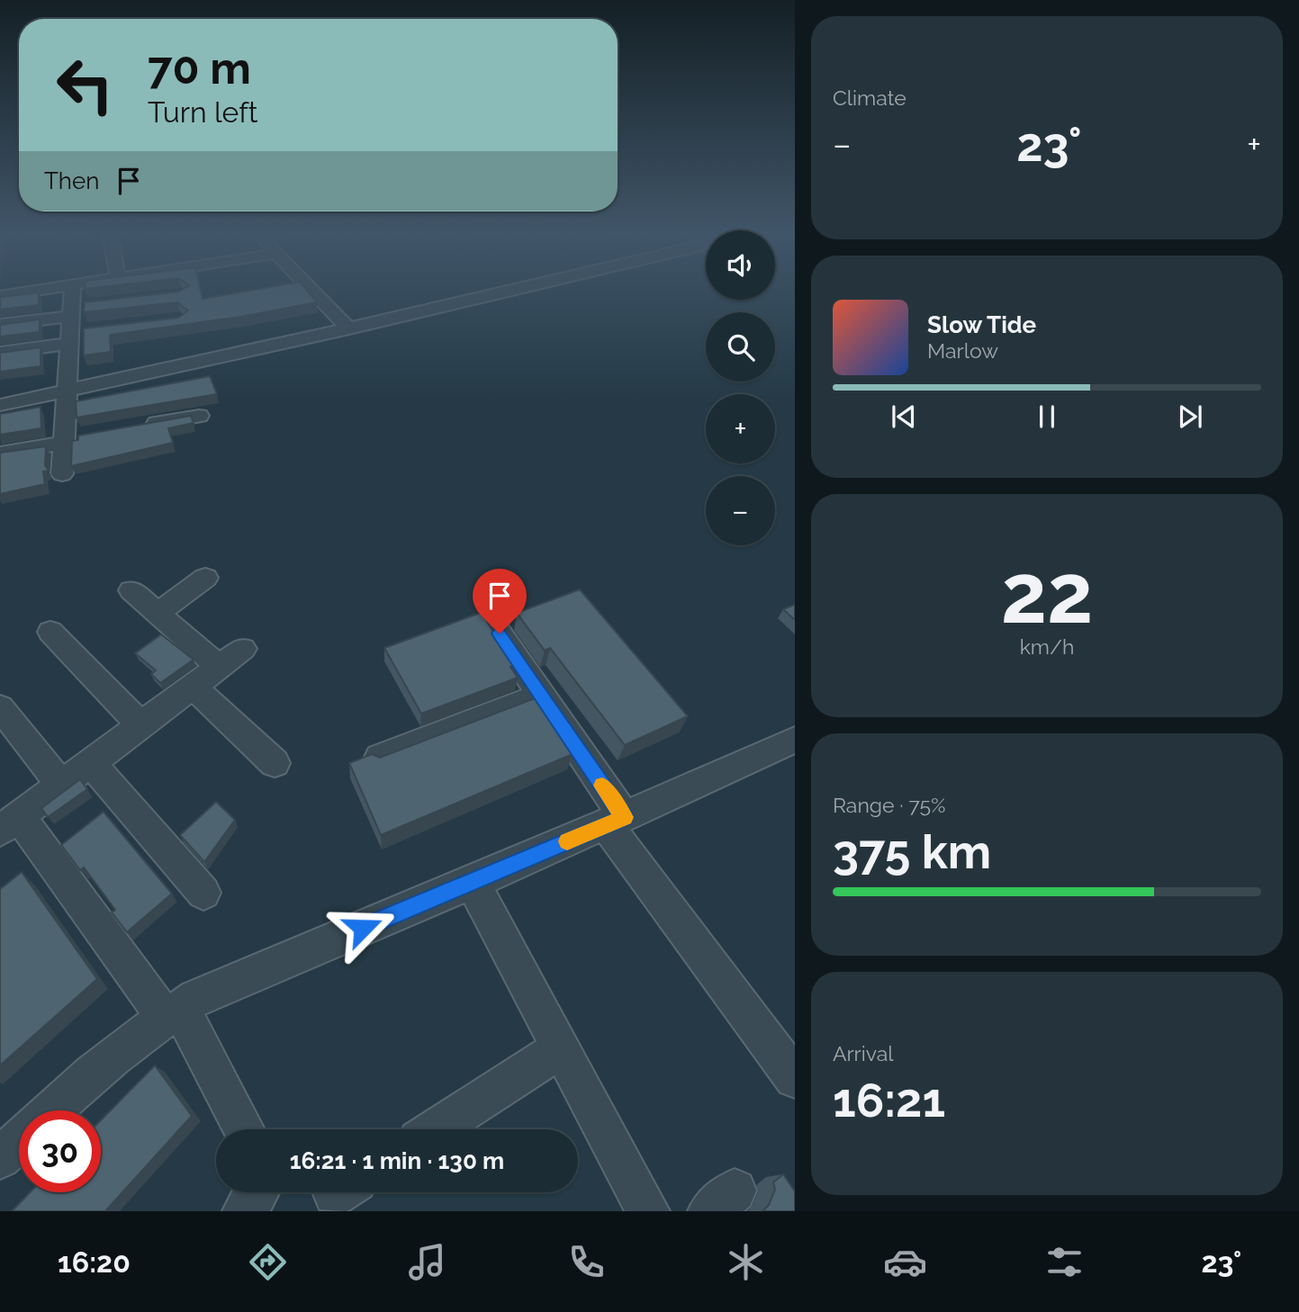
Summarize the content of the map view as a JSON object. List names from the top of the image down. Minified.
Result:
{"page":{"tile":["Climate",["22","km/h"],["Range · 75%","375 km"],["Arrival","16:21"]],"turn":["70 m","Turn left"],"heat":["−","23°","+"],"then":"Then","map_buttons":["+","−"],"song":["Slow Tide","Marlow"],"limit":"30","trip":"16:21 · 1 min · 130 m","tabs":["16:20","23°"]}}
